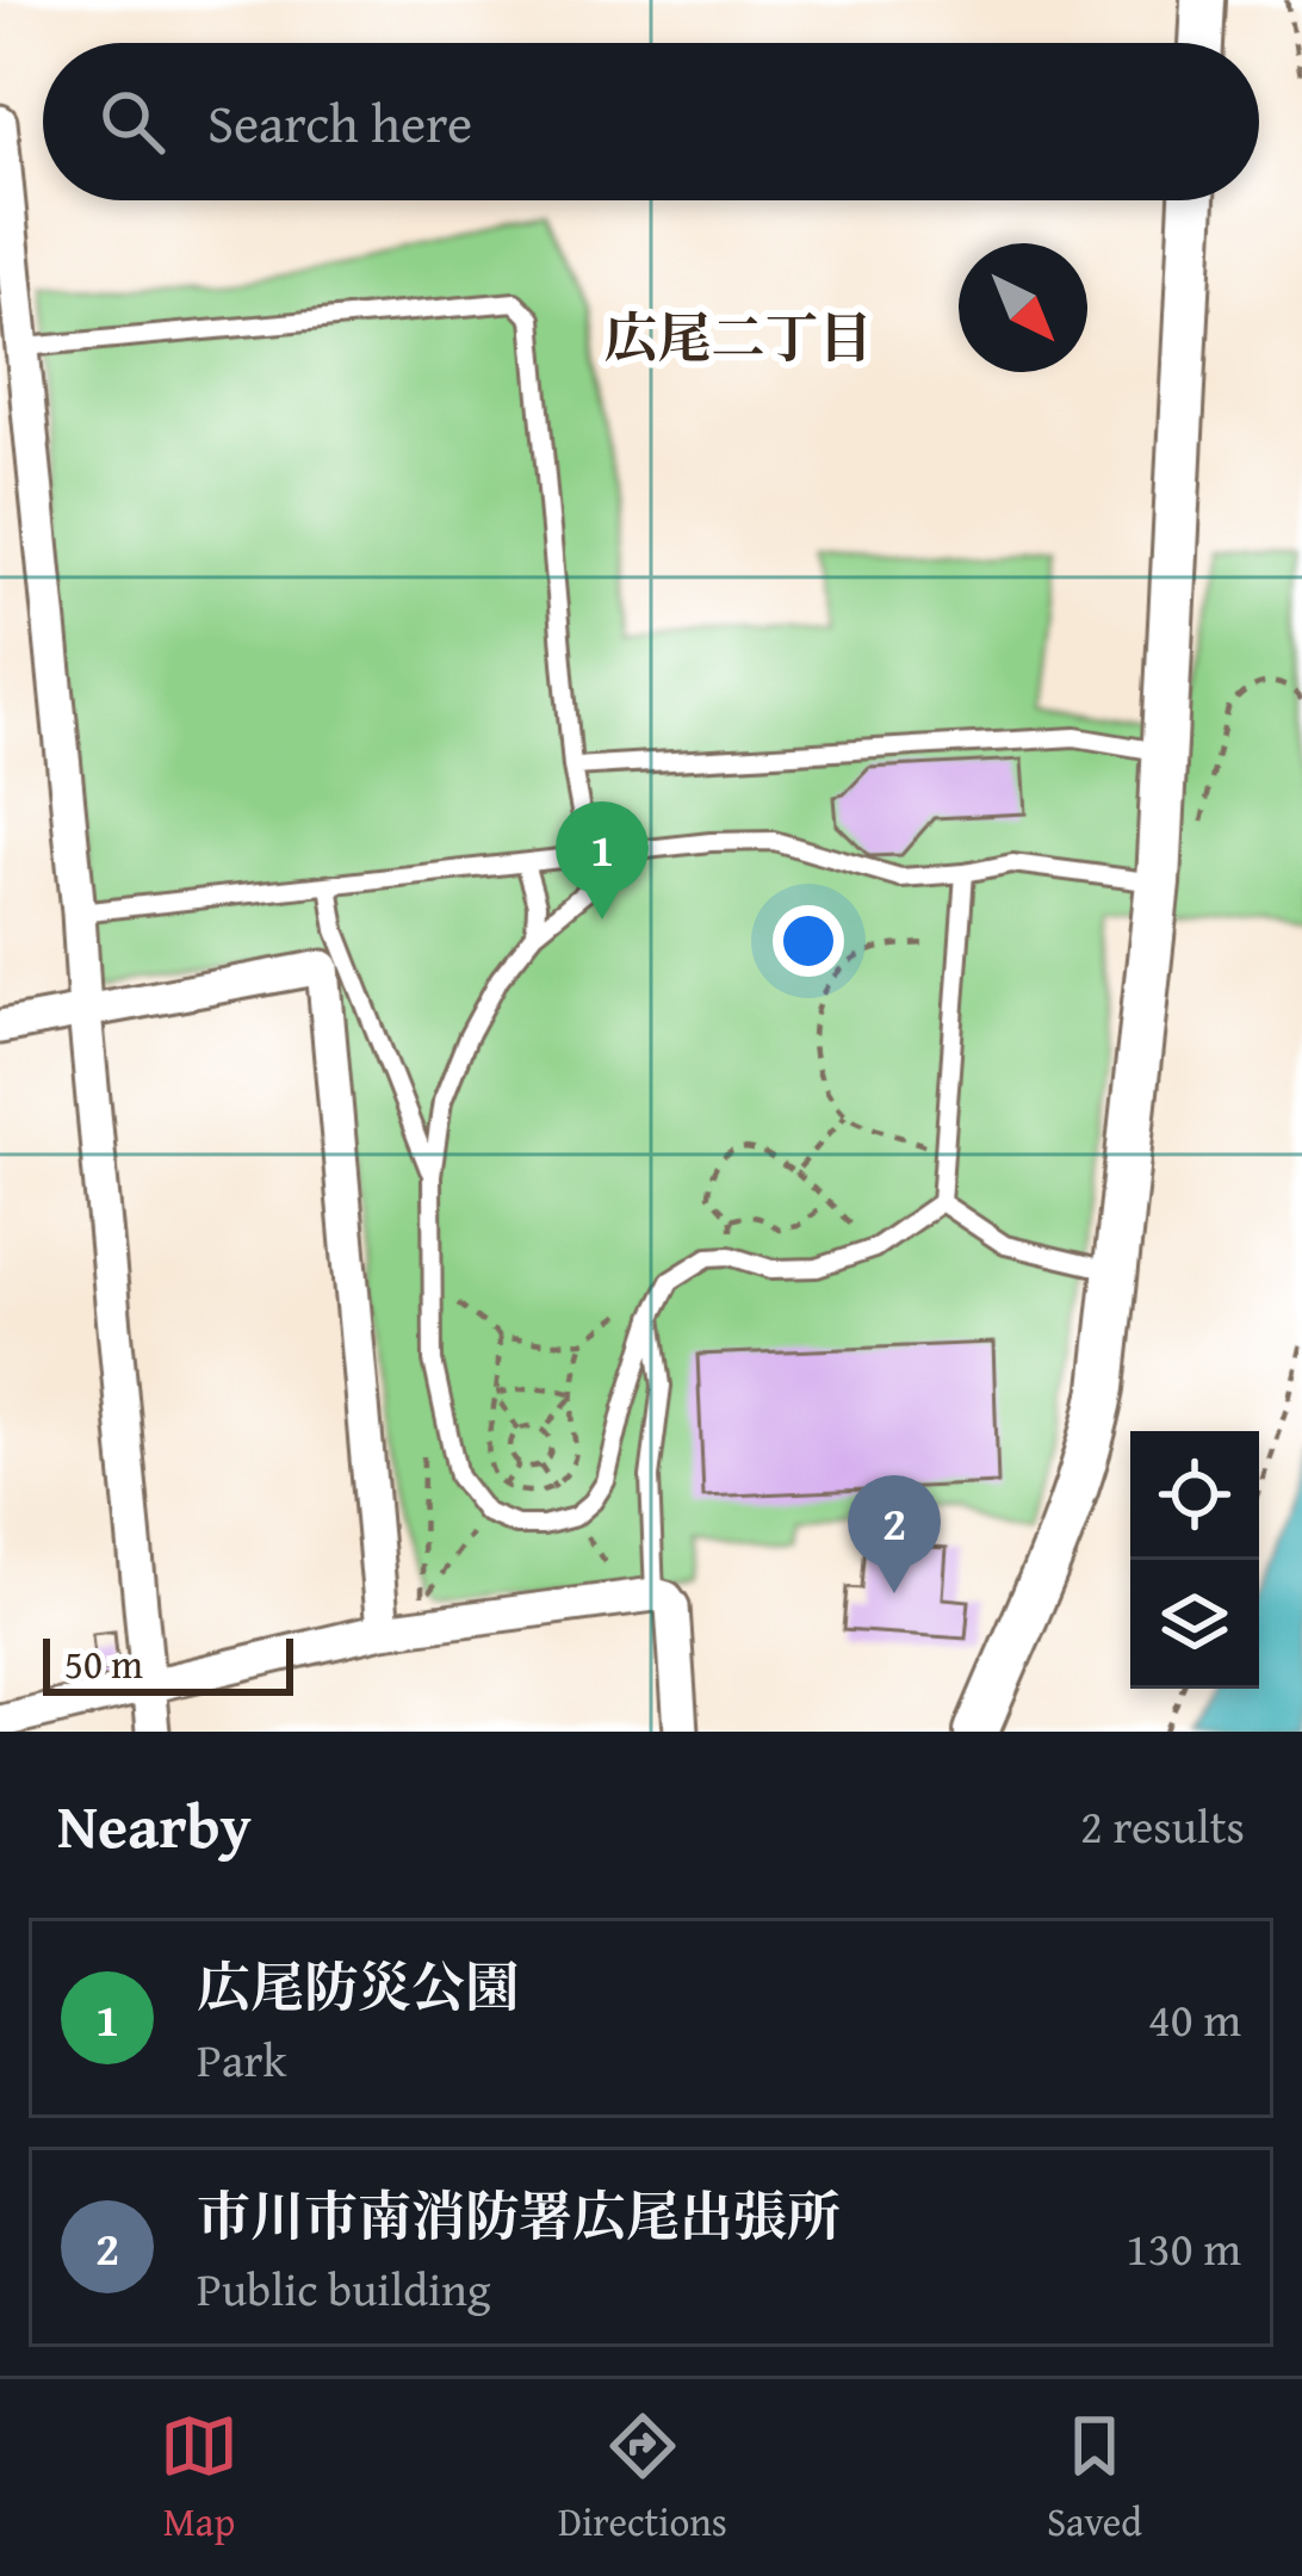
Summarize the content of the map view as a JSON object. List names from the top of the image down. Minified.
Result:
{"districts":["広尾二丁目"],"scale_bar":"50 m","north":"bottom right","page":{"search":"Search here","pins":["1","2"],"scale":"50 m","heading":["Nearby","2 results"],"list":[{"mark":"1","name":"広尾防災公園","note":"Park","value":"40 m"},{"mark":"2","name":"市川市南消防署広尾出張所","note":"Public building","value":"130 m"}],"nav":["Map","Directions","Saved"]}}
